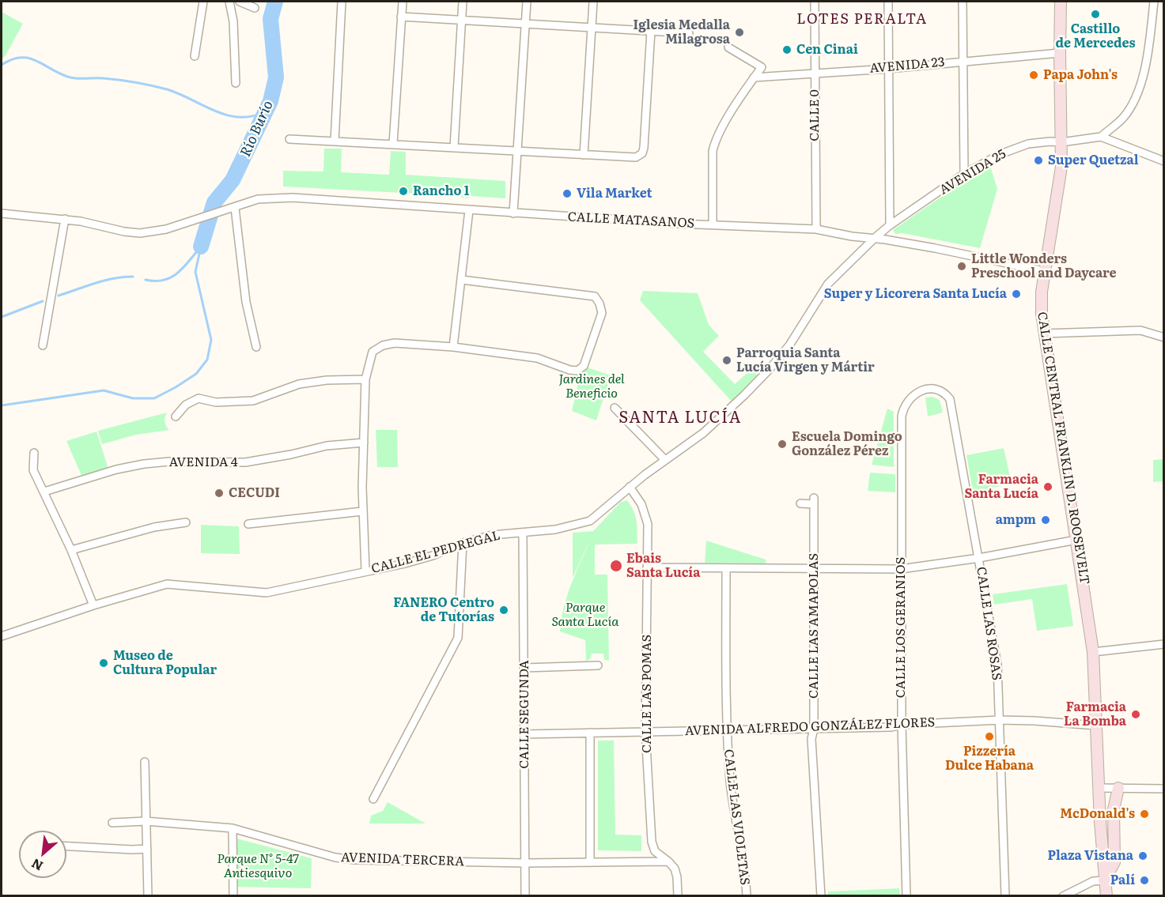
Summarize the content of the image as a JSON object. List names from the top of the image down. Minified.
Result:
{"streets":{"main road":["CALLE CENTRAL FRANKLIN D. ROOSEVELT"],"street":["AVENIDA 23","CALLE 0","AVENIDA 25","CALLE MATASANOS","AVENIDA 4","CALLE EL PEDREGAL","CALLE LAS ROSAS","CALLE LAS AMAPOLAS","CALLE LOS GERANIOS","CALLE LAS POMAS","CALLE SEGUNDA","AVENIDA ALFREDO GONZÁLEZ FLORES","CALLE LAS VIOLETAS","AVENIDA TERCERA"]},"crossings":[["AVENIDA 23","CALLE 0"],["AVENIDA 23","CALLE CENTRAL FRANKLIN D. ROOSEVELT"],["CALLE 0","CALLE MATASANOS"],["AVENIDA 25","CALLE MATASANOS"],["AVENIDA 25","CALLE CENTRAL FRANKLIN D. ROOSEVELT"],["AVENIDA 25","CALLE EL PEDREGAL"],["CALLE MATASANOS","CALLE CENTRAL FRANKLIN D. ROOSEVELT"],["CALLE MATASANOS","CALLE EL PEDREGAL"],["CALLE CENTRAL FRANKLIN D. ROOSEVELT","AVENIDA ALFREDO GONZÁLEZ FLORES"],["CALLE EL PEDREGAL","CALLE LAS POMAS"],["CALLE EL PEDREGAL","CALLE SEGUNDA"],["CALLE LAS ROSAS","CALLE LOS GERANIOS"],["CALLE LAS ROSAS","AVENIDA ALFREDO GONZÁLEZ FLORES"],["CALLE LAS AMAPOLAS","AVENIDA ALFREDO GONZÁLEZ FLORES"],["CALLE LOS GERANIOS","AVENIDA ALFREDO GONZÁLEZ FLORES"],["CALLE LAS POMAS","AVENIDA ALFREDO GONZÁLEZ FLORES"],["CALLE LAS POMAS","AVENIDA TERCERA"],["CALLE SEGUNDA","AVENIDA ALFREDO GONZÁLEZ FLORES"],["CALLE SEGUNDA","AVENIDA TERCERA"],["AVENIDA ALFREDO GONZÁLEZ FLORES","CALLE LAS VIOLETAS"]],"districts":["LOTES PERALTA","SANTA LUCÍA"],"water":["Río Burío"],"parks":["Jardines del Beneficio","Parque Santa Lucía","Parque N° 5-47 Antiesquivo"],"places":["Castillo de Mercedes","Iglesia Medalla Milagrosa","Cen Cinai","Papa John's","Super Quetzal","Rancho 1","Vila Market","Little Wonders Preschool and Daycare","Super y Licorera Santa Lucía","Parroquia Santa Lucía Virgen y Mártir","Escuela Domingo González Pérez","Farmacia Santa Lucía","CECUDI","ampm","Ebais Santa Lucía","FANERO Centro de Tutorías","Museo de Cultura Popular","Farmacia La Bomba","Pizzería Dulce Habana","McDonald's","Plaza Vistana","Palí"],"north":"bottom left"}
